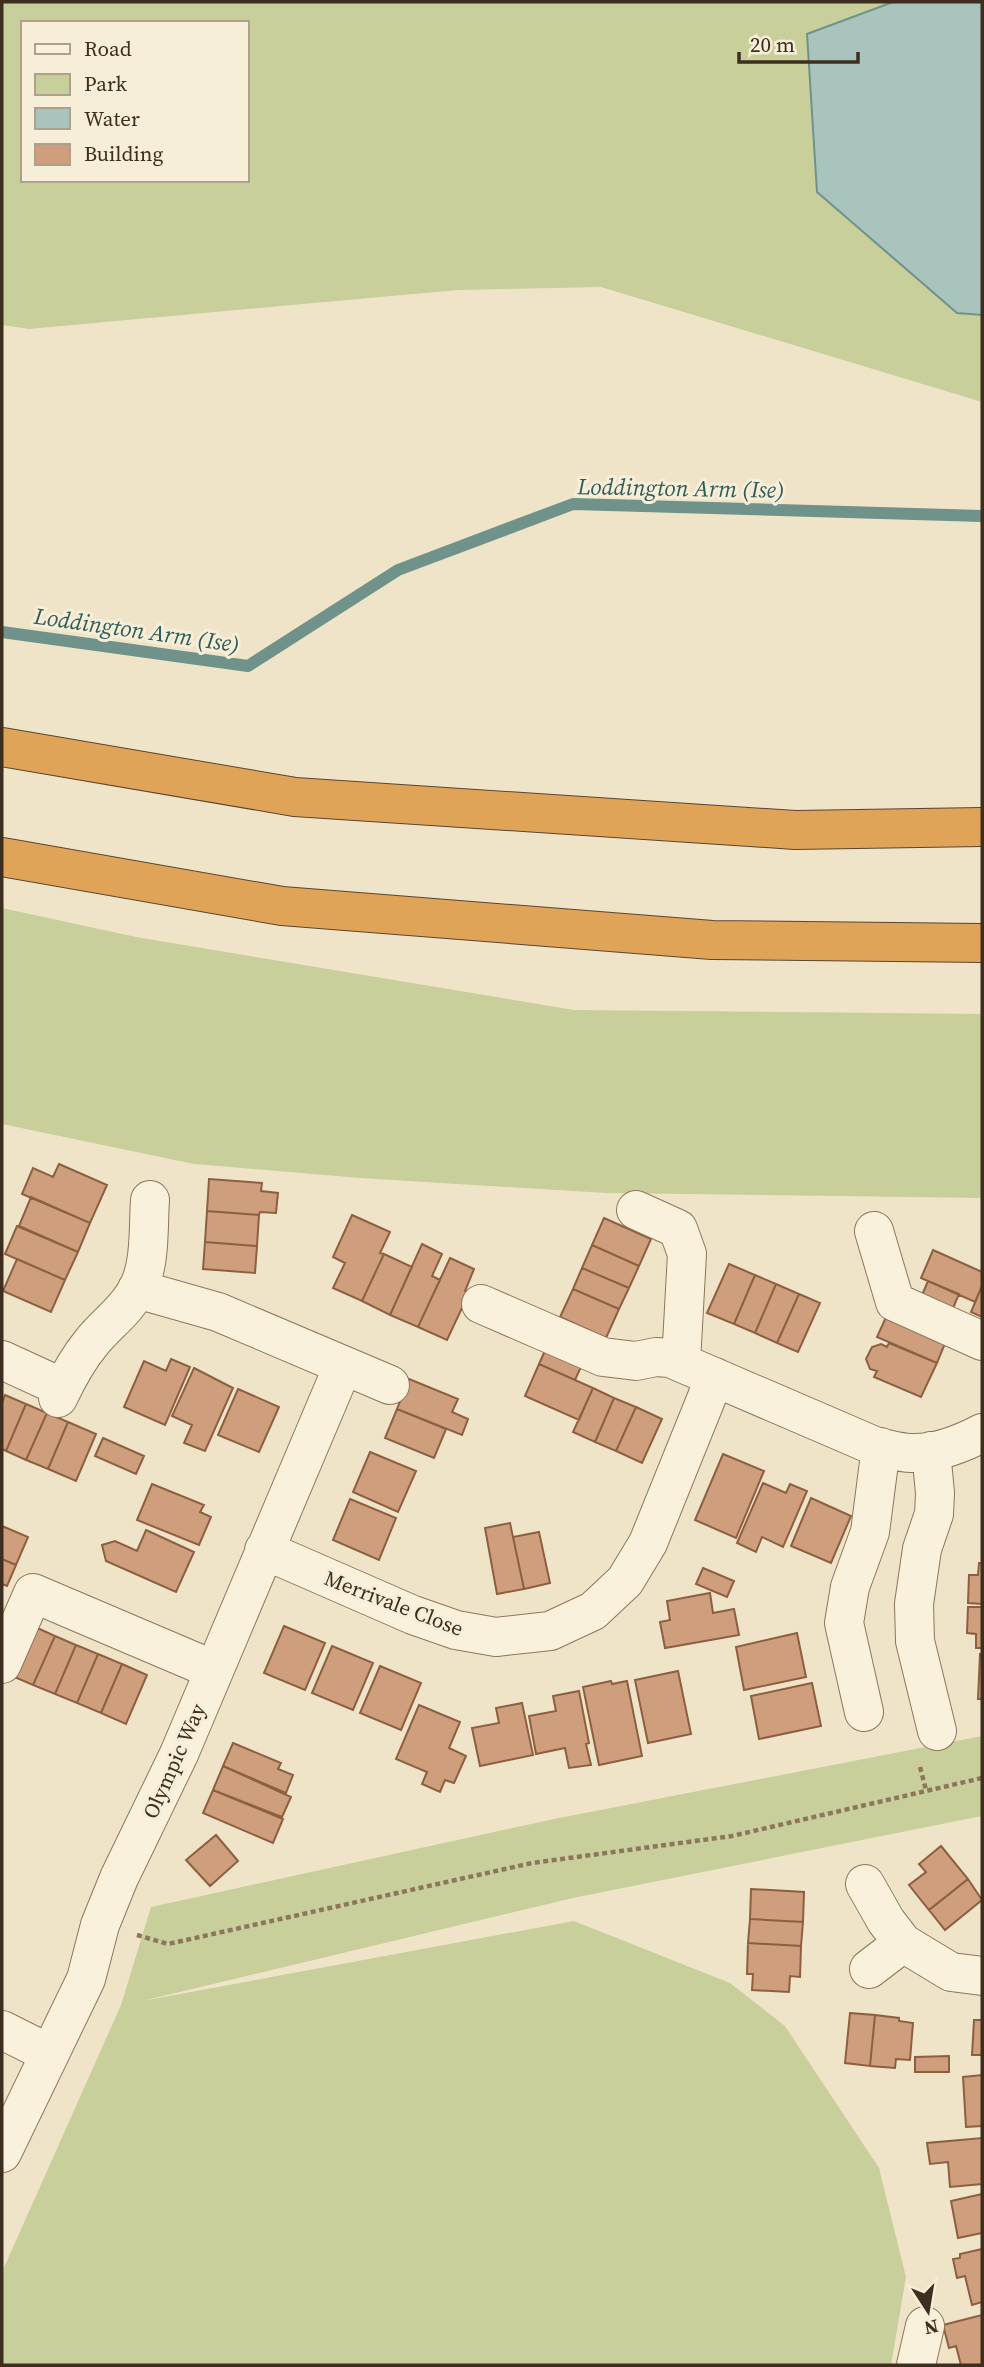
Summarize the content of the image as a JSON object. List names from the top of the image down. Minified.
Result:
{"streets":{"street":["Merrivale Close","Olympic Way"]},"crossings":[["Merrivale Close","Olympic Way"]],"water":["Loddington Arm (Ise)"],"legend":["Road","Park","Water","Building"],"scale_bar":"20 m","north":"bottom"}
